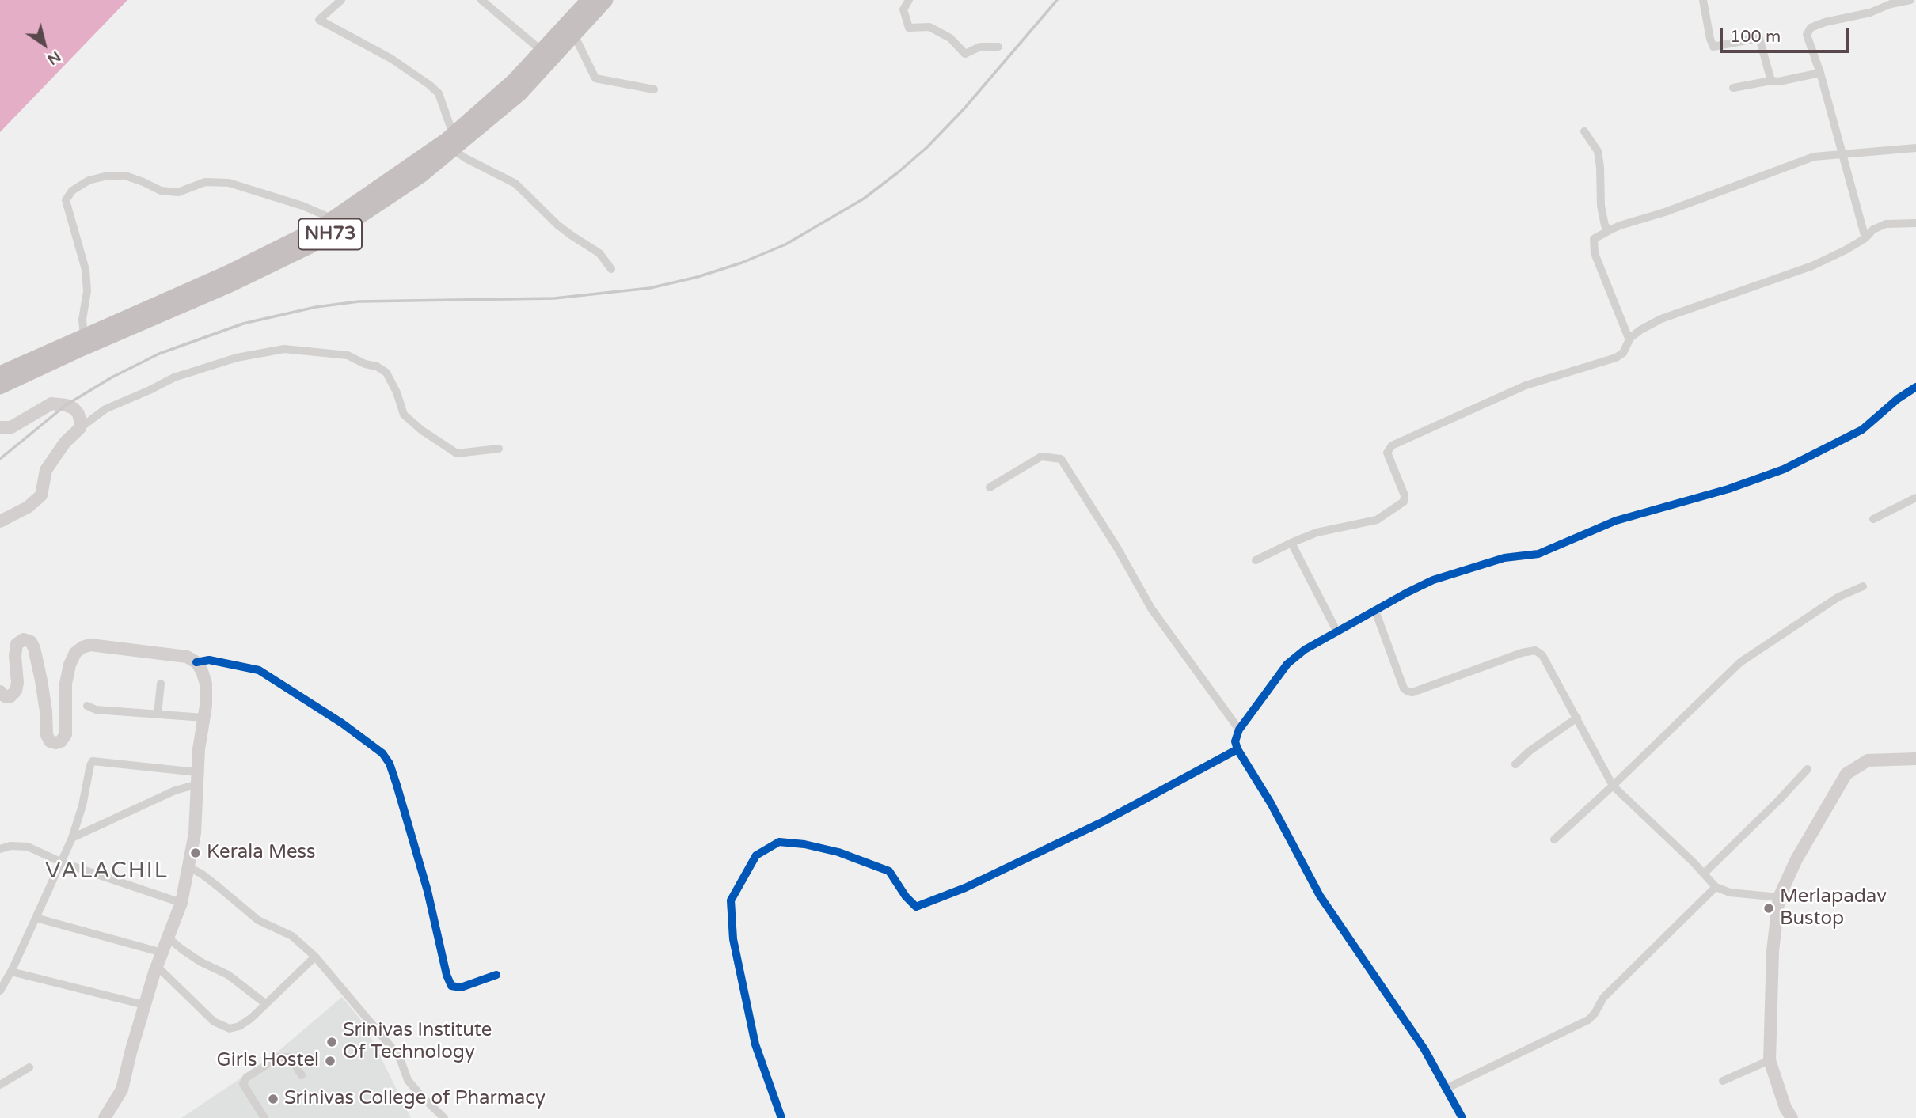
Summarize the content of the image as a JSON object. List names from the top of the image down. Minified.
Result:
{"streets":{"highway":["NH73"]},"districts":["VALACHIL"],"places":["Kerala Mess","Merlapadav Bustop","Srinivas Institute Of Technology","Girls Hostel","Srinivas College of Pharmacy"],"scale_bar":"100 m","north":"bottom right"}
